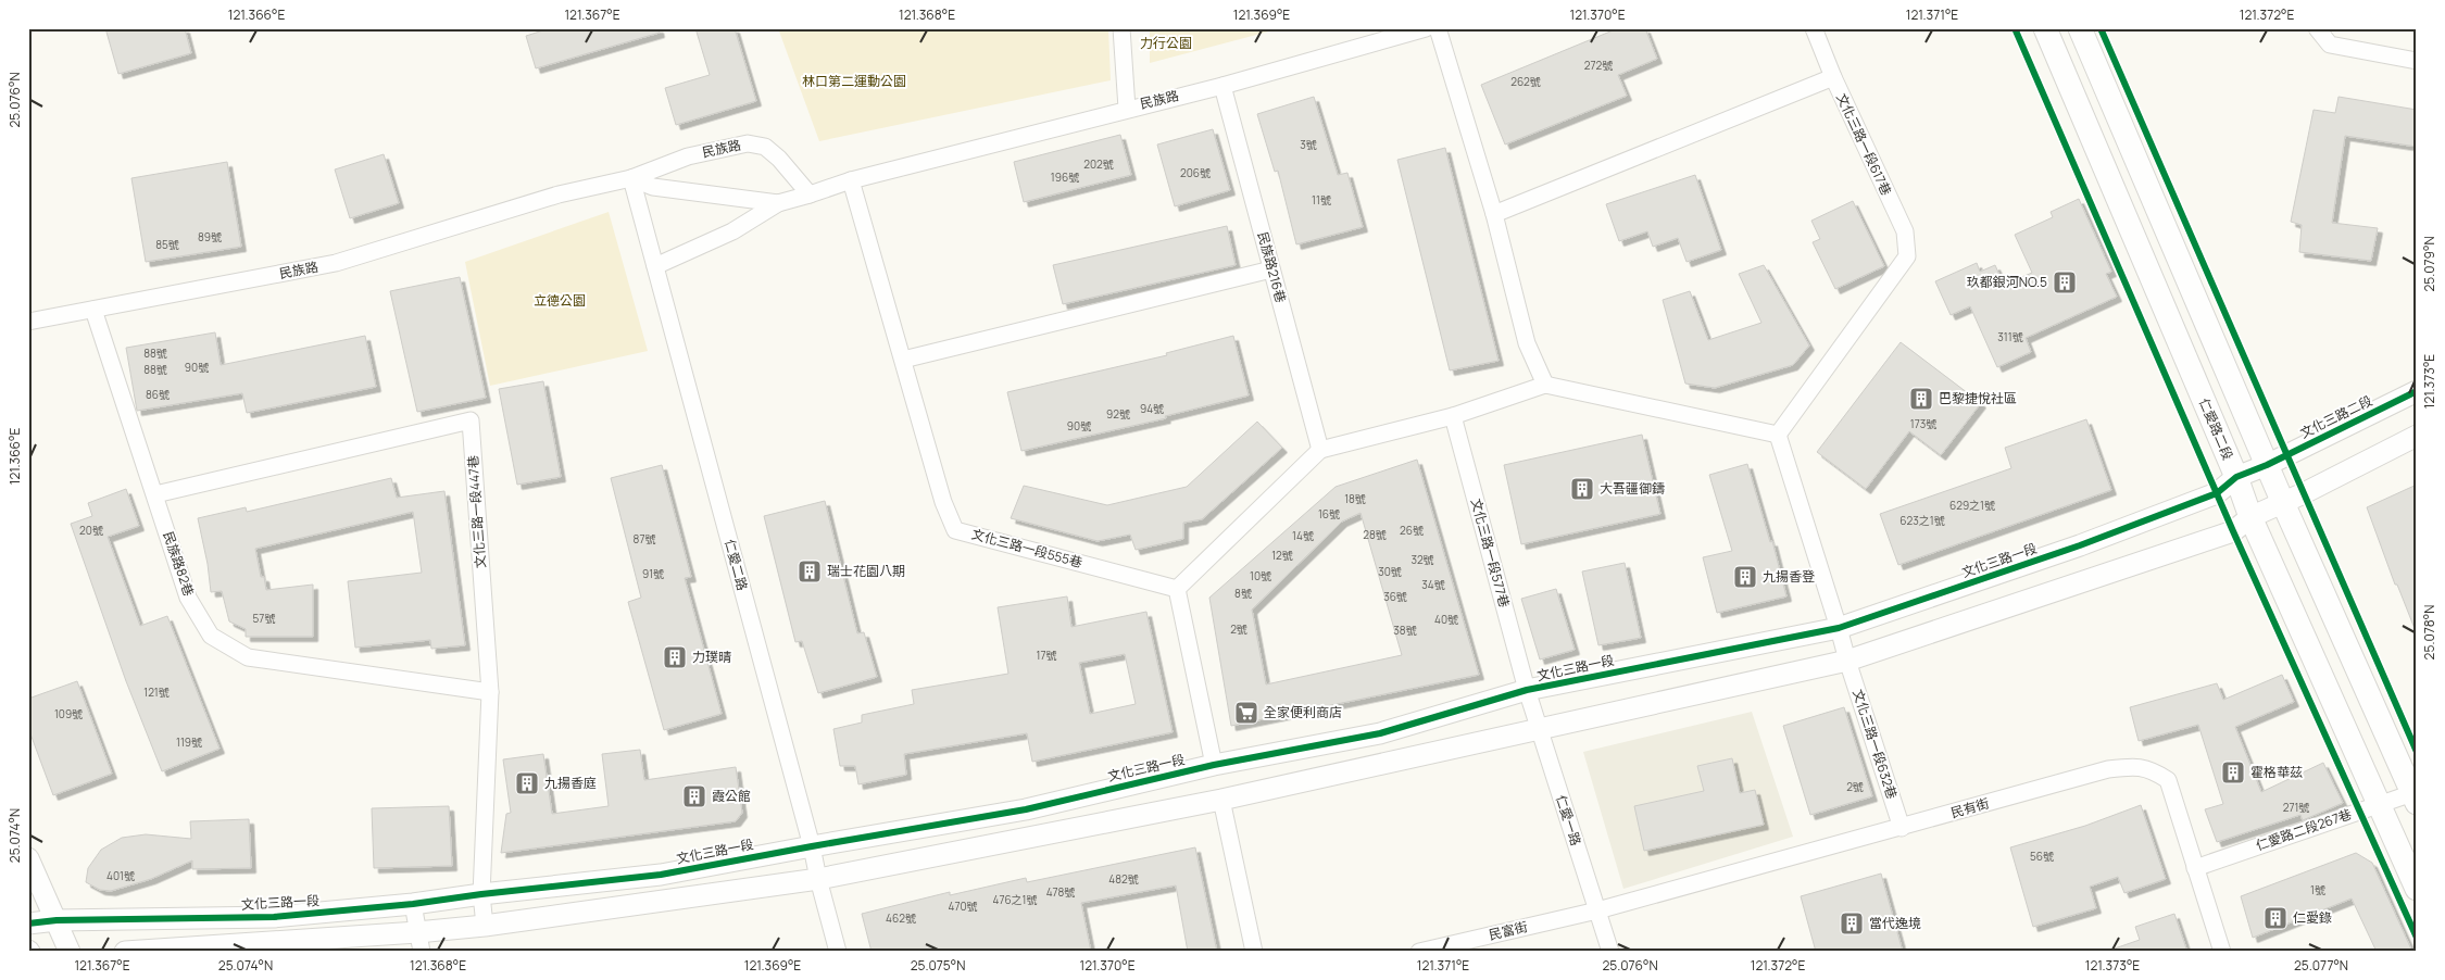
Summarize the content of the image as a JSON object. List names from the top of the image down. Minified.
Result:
{"streets":{"main road":["仁愛路二段"],"street":["民族路","文化三路一段617巷","民族路216巷","文化三路二段","文化三路一段447巷","文化三路一段555巷","文化三路一段577巷","文化三路一段","民族路82巷","仁愛二路","文化三路一段632巷","民有街","仁愛一路","仁愛路二段267巷","民富街"]},"crossings":[["民族路","民族路216巷"],["民族路","文化三路一段555巷"],["民族路","民族路82巷"],["民族路","仁愛二路"],["文化三路二段","仁愛路二段"],["文化三路二段","文化三路一段"],["仁愛路二段","文化三路一段"],["仁愛路二段","仁愛路二段267巷"],["文化三路一段447巷","文化三路一段"],["文化三路一段447巷","民族路82巷"],["文化三路一段577巷","文化三路一段"],["文化三路一段577巷","仁愛一路"],["文化三路一段","仁愛二路"],["文化三路一段","仁愛一路"],["文化三路一段632巷","民有街"],["民有街","仁愛一路"],["民有街","仁愛路二段267巷"],["民有街","民富街"],["仁愛一路","民富街"]],"parks":["力行公園","林口第二運動公園","立德公園"],"places":{"building":["玖都銀河NO.5","巴黎捷悅社區","大吾疆御鑄","瑞士花園八期","九揚香登","力璞晴","霍格華茲","九揚香庭","霞公館","仁愛錄","當代逸境"],"supermarket":["全家便利商店"]},"house_numbers":["272號","262號","3號","202號","206號","196號","11號","89號","85號","311號","88號","90號","88號","86號","94號","92號","173號","90號","18號","629之1號","16號","623之1號","20號","26號","28號","14號","87號","12號","32號","30號","91號","10號","34號","8號","36號","57號","40號","2號","38號","17號","121號","109號","119號","2號","271號","56號","401號","482號","1號","478號","476之1號","470號","462號"],"coordinates":["121.366°E","121.367°E","121.368°E","121.369°E","121.370°E","121.371°E","121.372°E","25.076°N","25.079°N","121.373°E","25.078°N","25.074°N","25.075°N","25.077°N"]}
